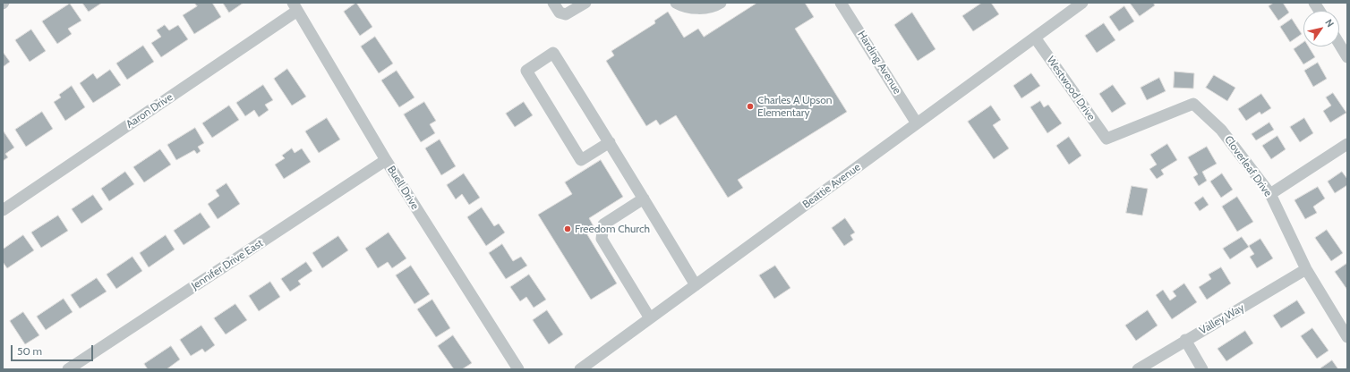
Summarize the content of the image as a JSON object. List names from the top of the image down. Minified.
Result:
{"streets":{"street":["Harding Avenue","Westwood Drive","Aaron Drive","Cloverleaf Drive","Beattie Avenue","Buell Drive","Jennifer Drive East","Valley Way"]},"crossings":[["Harding Avenue","Beattie Avenue"],["Westwood Drive","Cloverleaf Drive"],["Westwood Drive","Beattie Avenue"],["Aaron Drive","Buell Drive"],["Cloverleaf Drive","Valley Way"],["Buell Drive","Jennifer Drive East"]],"places":["Charles A Upson Elementary","Freedom Church"],"scale_bar":"50 m","north":"top right"}
